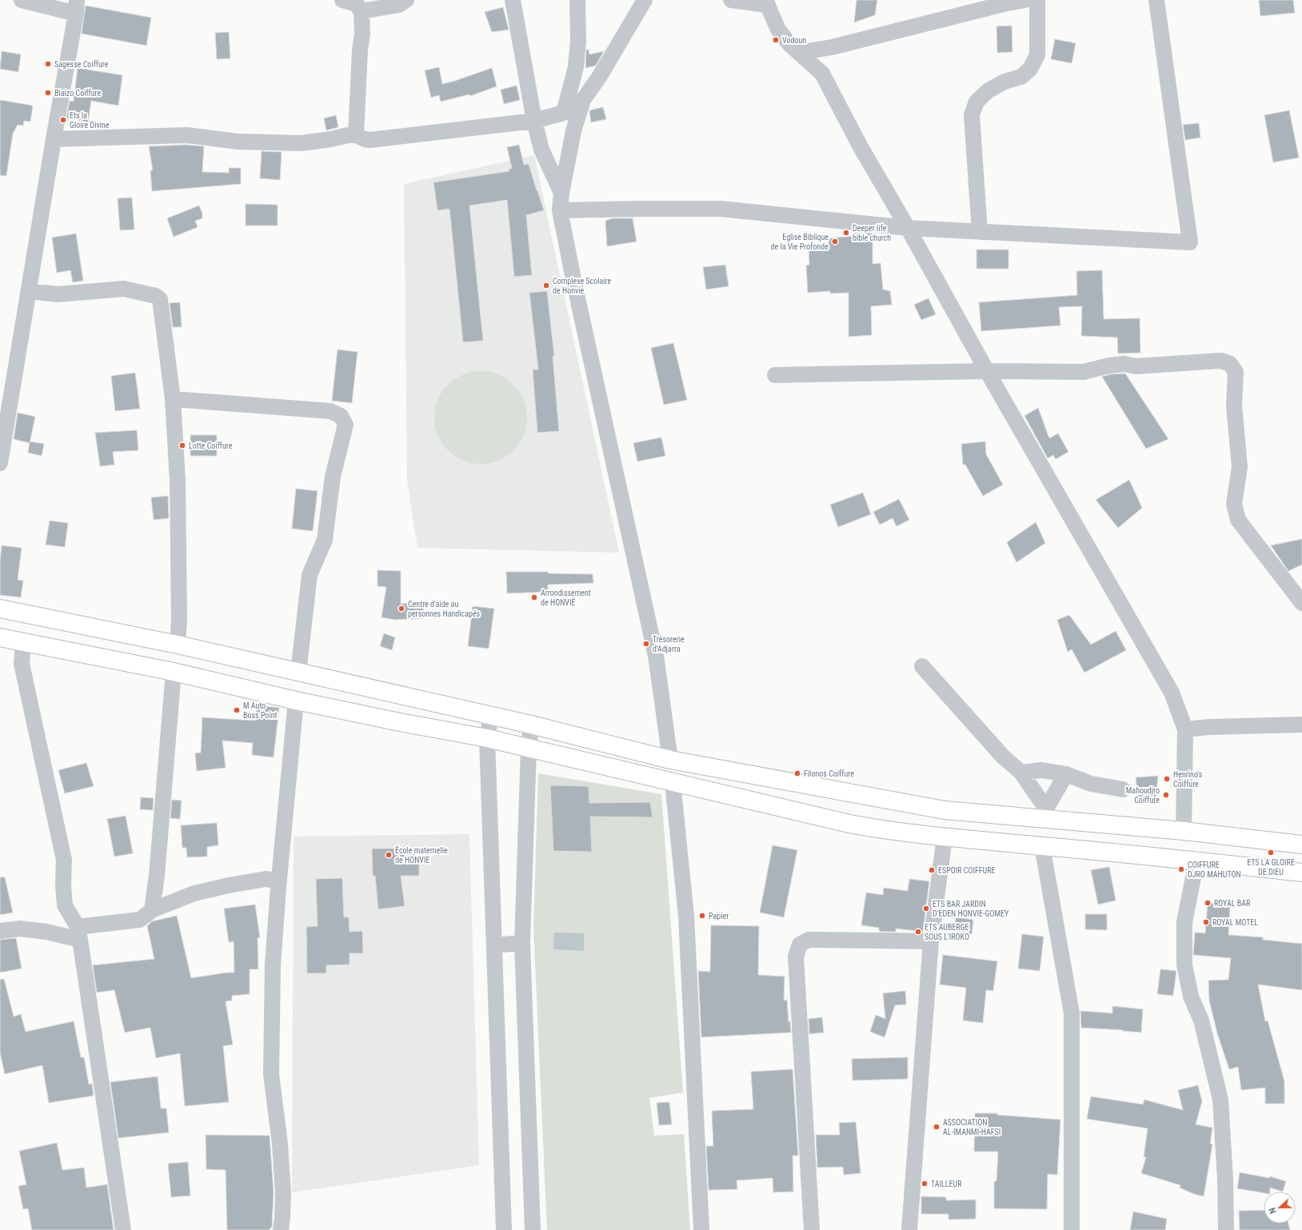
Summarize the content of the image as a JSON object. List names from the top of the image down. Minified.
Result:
{"places":["Vodoun","Sagesse Coiffure","Blaizo Coiffure","Ets la Gloire Divine","Deeper life bible church","Eglise Biblique de la Vie Profonde","Complexe Scolaire de Honvie","Lotte Coiffure","Arrondissement de HONVIÉ","Centre d'aide au personnes Handicapés","Trésorerie d'Adjarra","M Auto Boss Point","Filonos Coiffure","Henrino's Coiffure","Mahoudjro Coiffure","ETS LA GLOIRE DE DIEU","École maternelle de HONVIE","COIFFURE DJRO MAHUTON","ESPOIR COIFFURE","ROYAL BAR","ETS BAR JARDIN D'EDEN HONVIE-GOMEY","Papier","ROYAL MOTEL","ETS AUBERGE SOUS L'IROKO","ASSOCIATION AL-IMANMI-HAFSI","TAILLEUR"],"north":"left"}
